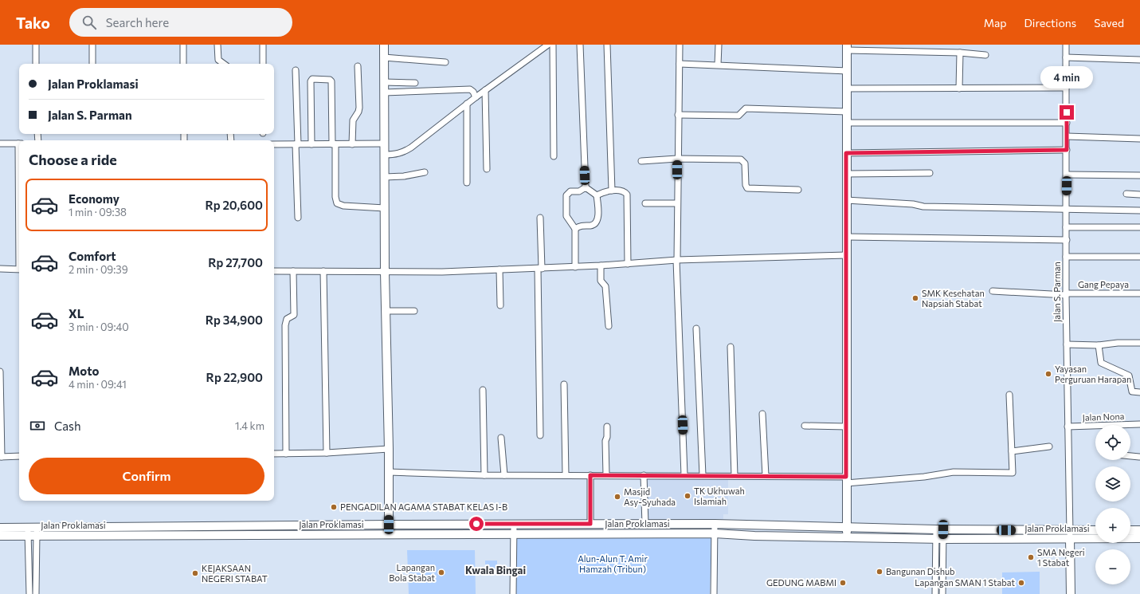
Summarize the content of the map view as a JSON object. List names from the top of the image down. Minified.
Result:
{"streets":{"street":["Gang Pepaya","Jalan S. Parman","Jalan Nona","Jalan Proklamasi"]},"crossings":[["Gang Pepaya","Jalan S. Parman"],["Jalan S. Parman","Jalan Nona"],["Jalan S. Parman","Jalan Proklamasi"]],"districts":["Kwala Bingai"],"parks":["Alun-Alun T. Amir Hamzah (Tribun)"],"places":["SMK Kesehatan Napsiah Stabat","Yayasan Perguruan Harapan","TK Ukhuwah Islamiah","Masjid Asy-Syuhada","PENGADILAN AGAMA STABAT KELAS I-B","SMA Negeri 1 Stabat","Bangunan Dishub","Lapangan Bola Stabat","KEJAKSAAN NEGERI STABAT","GEDUNG MABMI","Lapangan SMAN 1 Stabat"],"page":{"header":"Tako","search":"Search here","nav":["Map","Directions","Saved"],"banner":["Jalan Proklamasi","Jalan S. Parman"],"bubble":"4 min","heading":"Choose a ride","list":[{"name":"Economy","note":"1 min · 09:38","value":"Rp 20,600"},{"name":"Comfort","note":"2 min · 09:39","value":"Rp 27,700"},{"name":"XL","note":"3 min · 09:40","value":"Rp 34,900"},{"name":"Moto","note":"4 min · 09:41","value":"Rp 22,900"}],"pay":["Cash","1.4 km"],"map_buttons":["+","−"],"buttons":"Confirm"}}
